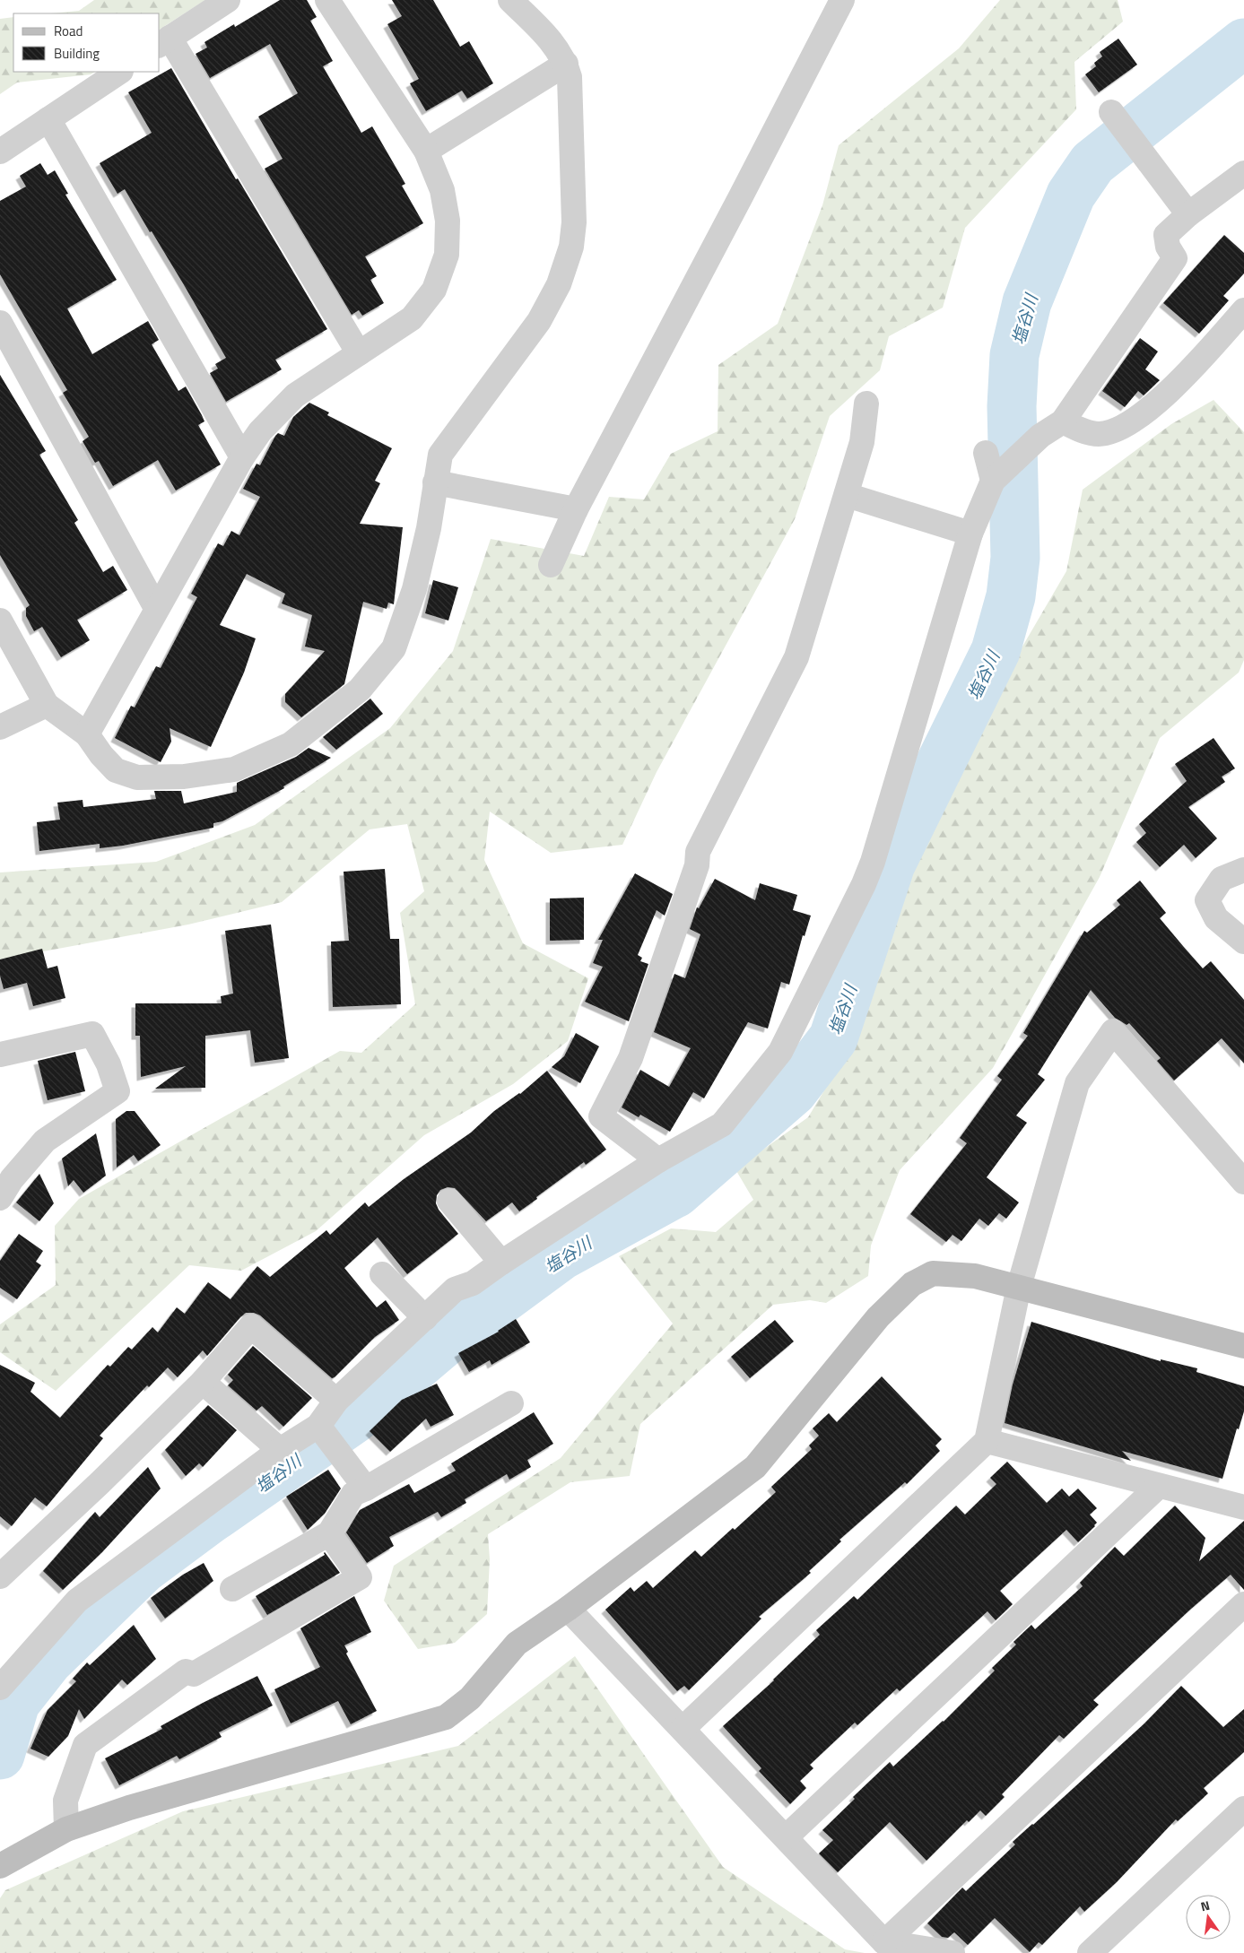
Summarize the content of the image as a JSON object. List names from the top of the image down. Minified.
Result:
{"water":["塩谷川"],"legend":["Road","Building"],"north":"top"}
